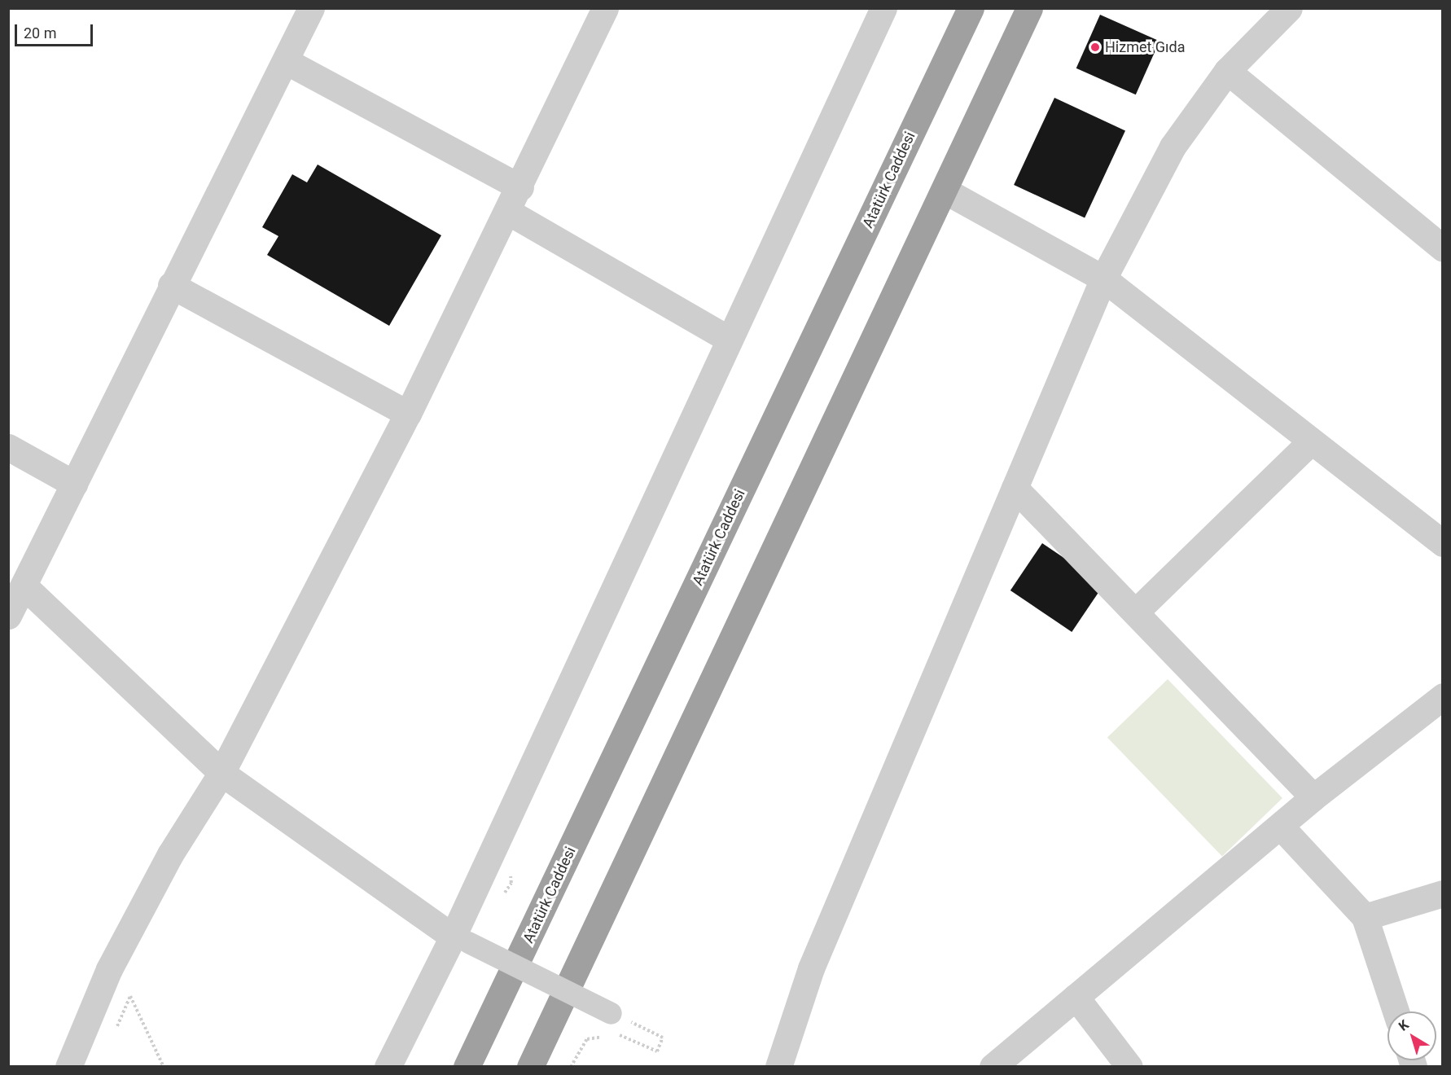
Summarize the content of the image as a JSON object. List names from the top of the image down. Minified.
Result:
{"streets":{"highway":["Atatürk Caddesi"]},"places":["Hizmet Gıda"],"scale_bar":"20 m","north":"top left"}
